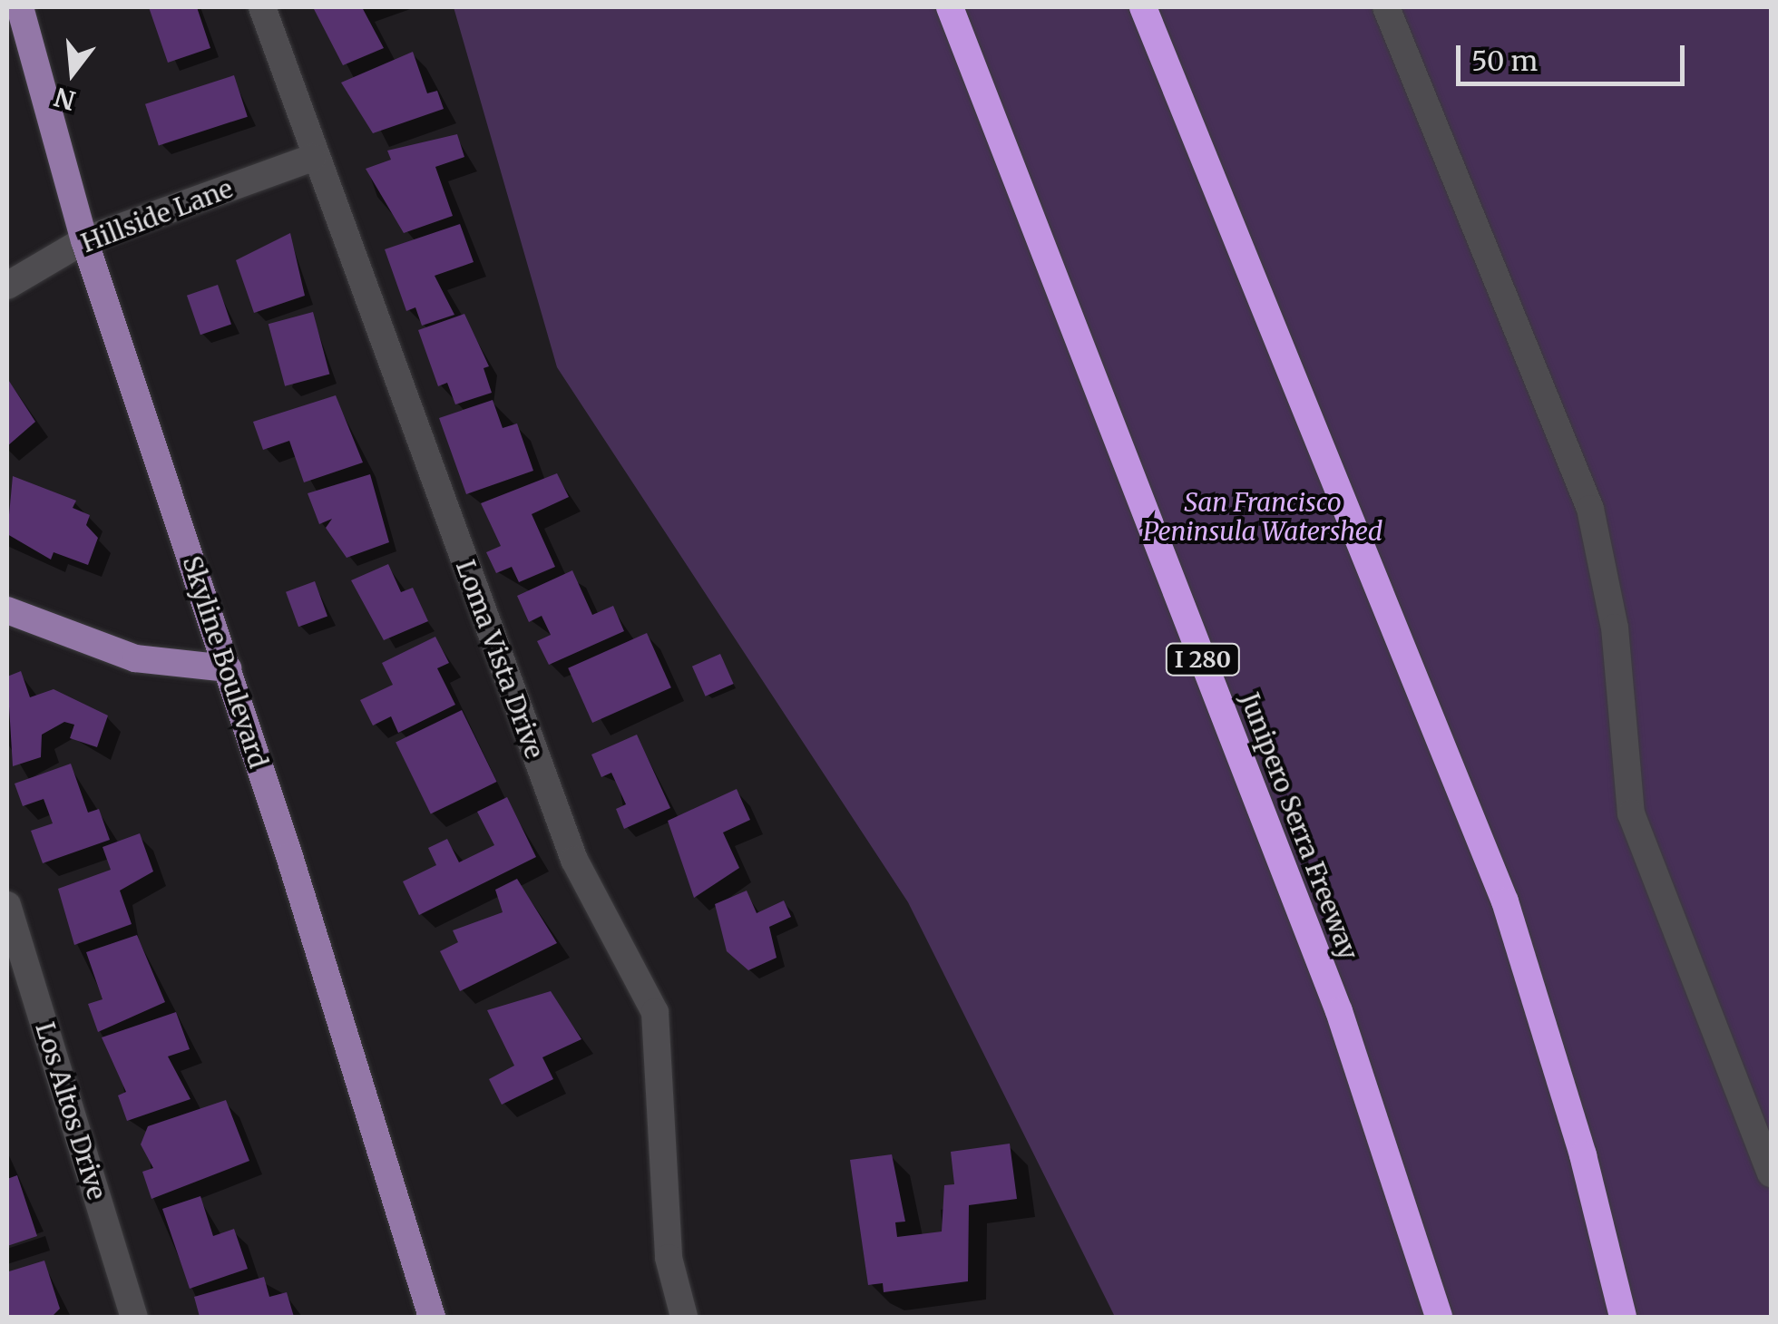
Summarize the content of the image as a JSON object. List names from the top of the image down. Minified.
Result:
{"streets":{"highway":["I 280","Junipero Serra Freeway"],"main road":["Skyline Boulevard"],"street":["Hillside Lane","Loma Vista Drive","Los Altos Drive"]},"crossings":[["Hillside Lane","Loma Vista Drive"],["Hillside Lane","Skyline Boulevard"]],"parks":["San Francisco Peninsula Watershed"],"scale_bar":"50 m","north":"bottom"}
